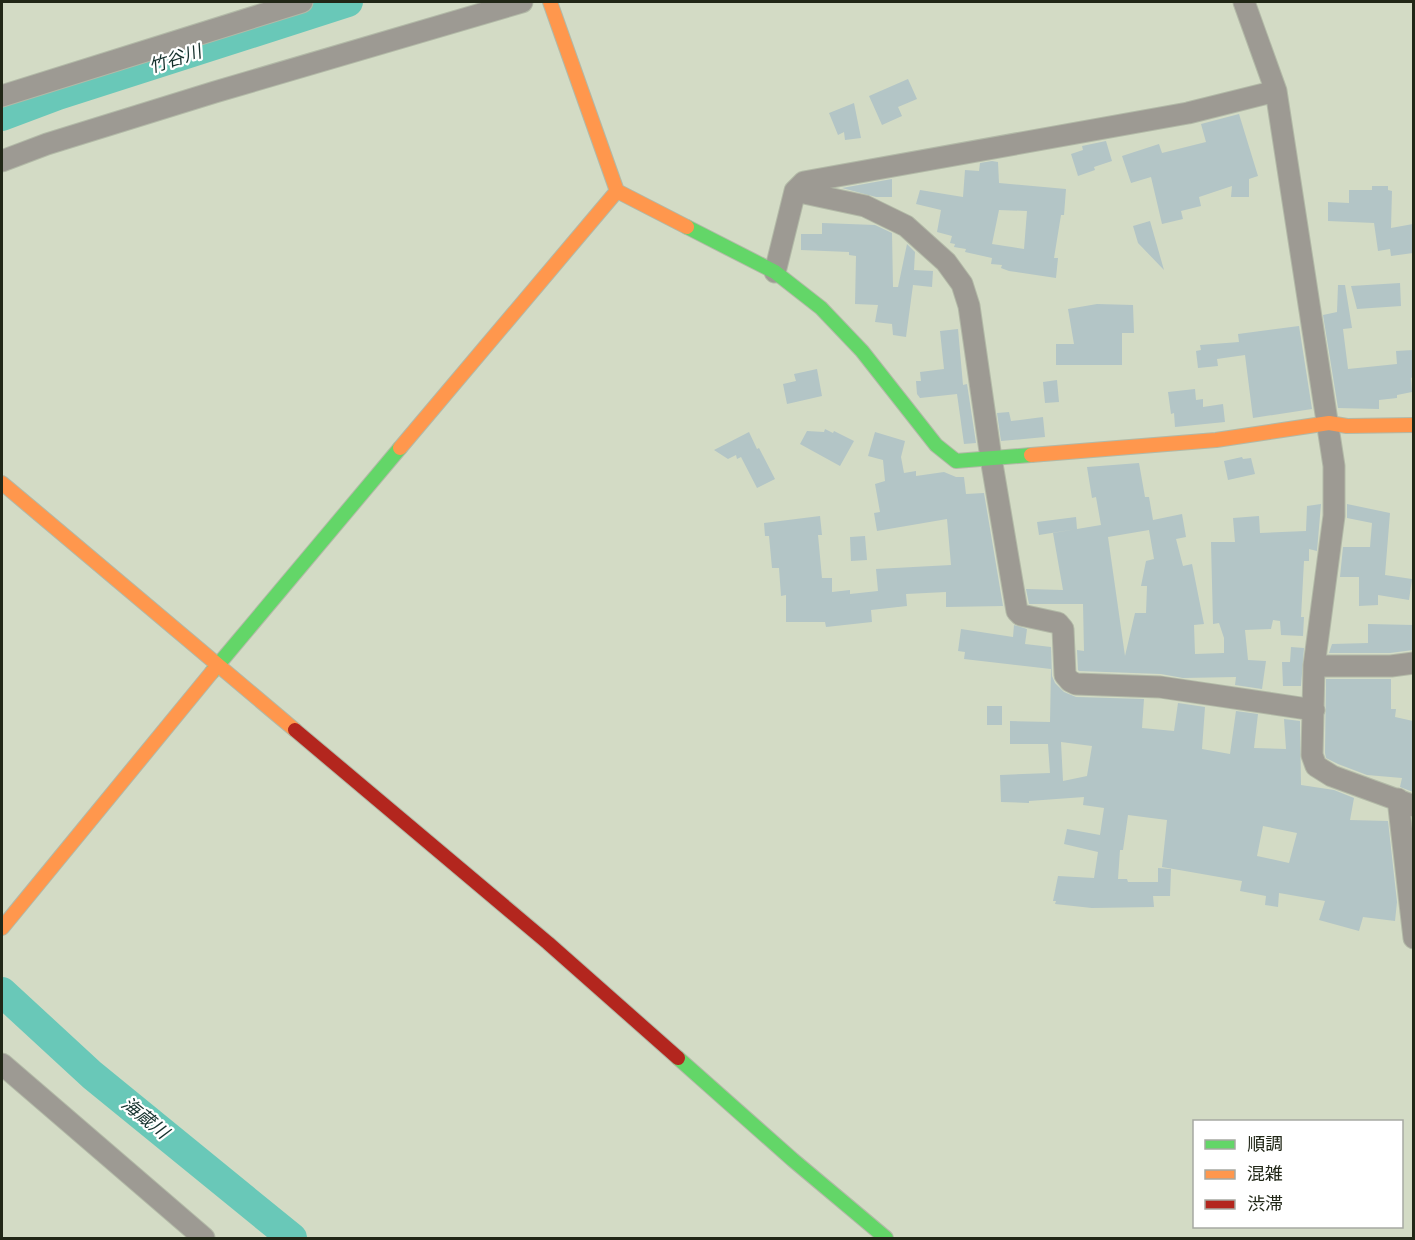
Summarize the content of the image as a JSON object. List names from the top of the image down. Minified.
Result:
{"water":["竹谷川","海蔵川"],"legend":["順調","混雑","渋滞"]}
